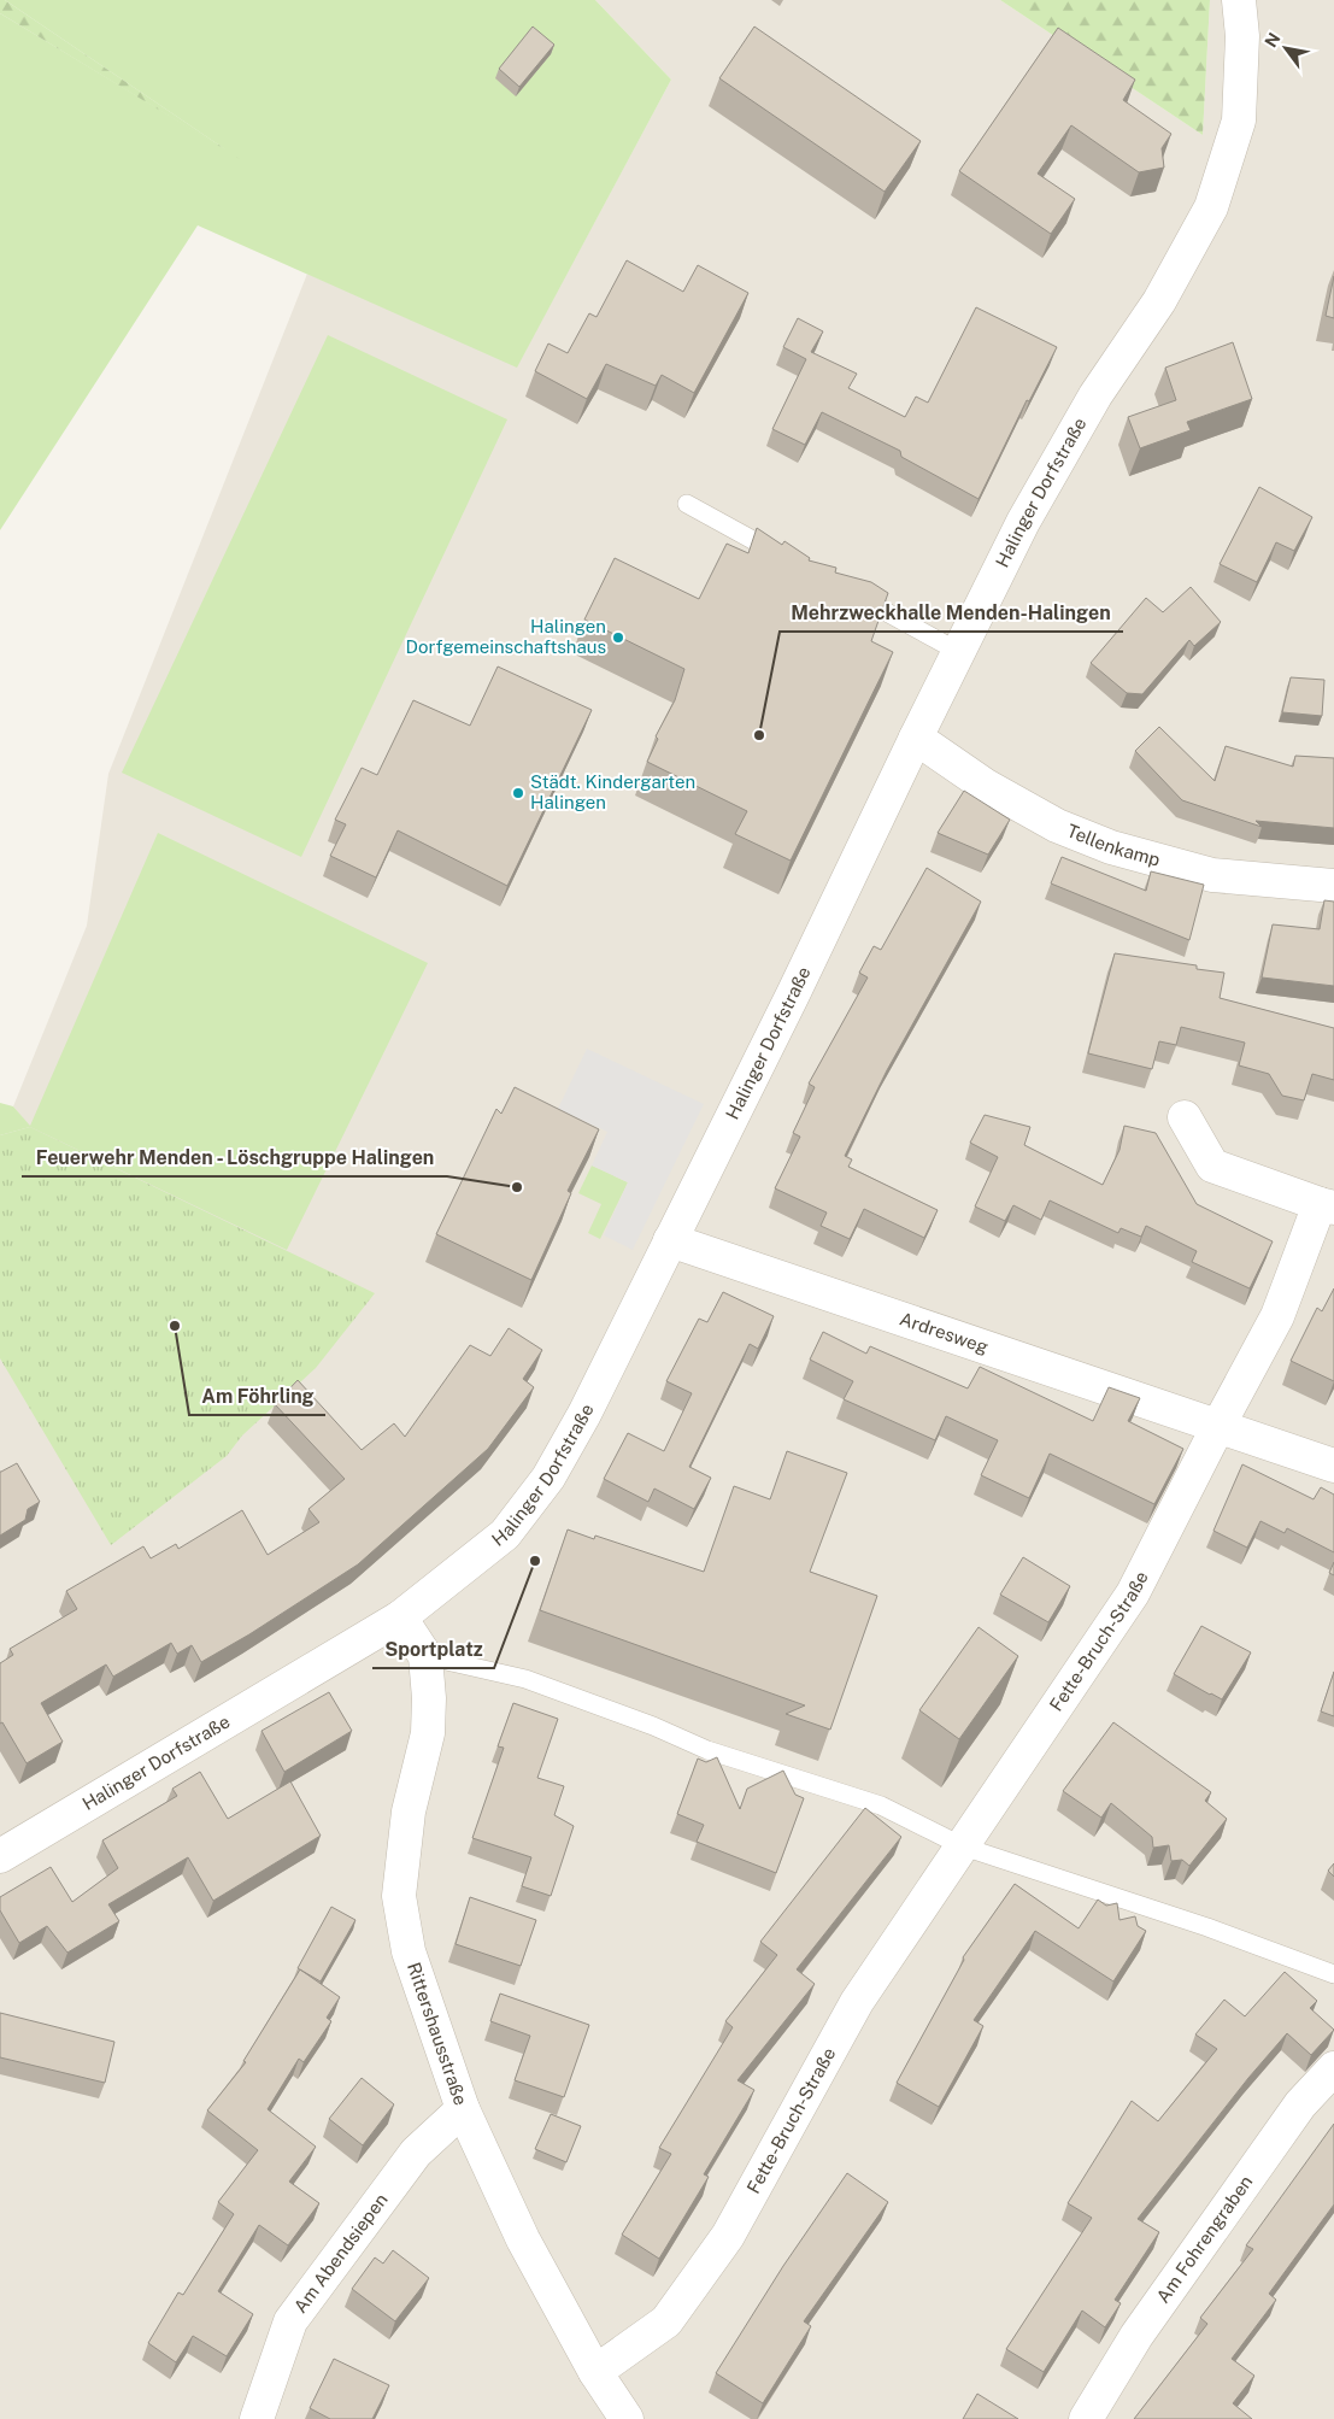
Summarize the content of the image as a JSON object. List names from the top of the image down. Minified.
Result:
{"streets":{"street":["Halinger Dorfstraße","Tellenkamp","Ardresweg","Fette-Bruch-Straße","Rittershausstraße","Am Fohrengraben","Am Abendsiepen"]},"crossings":[["Halinger Dorfstraße","Tellenkamp"],["Halinger Dorfstraße","Ardresweg"],["Halinger Dorfstraße","Rittershausstraße"],["Ardresweg","Fette-Bruch-Straße"],["Fette-Bruch-Straße","Rittershausstraße"],["Rittershausstraße","Am Abendsiepen"]],"places":["Halingen Dorfgemeinschaftshaus","Mehrzweckhalle Menden-Halingen","Städt. Kindergarten Halingen","Feuerwehr Menden - Löschgruppe Halingen","Am Föhrling","Sportplatz"],"north":"top left"}
